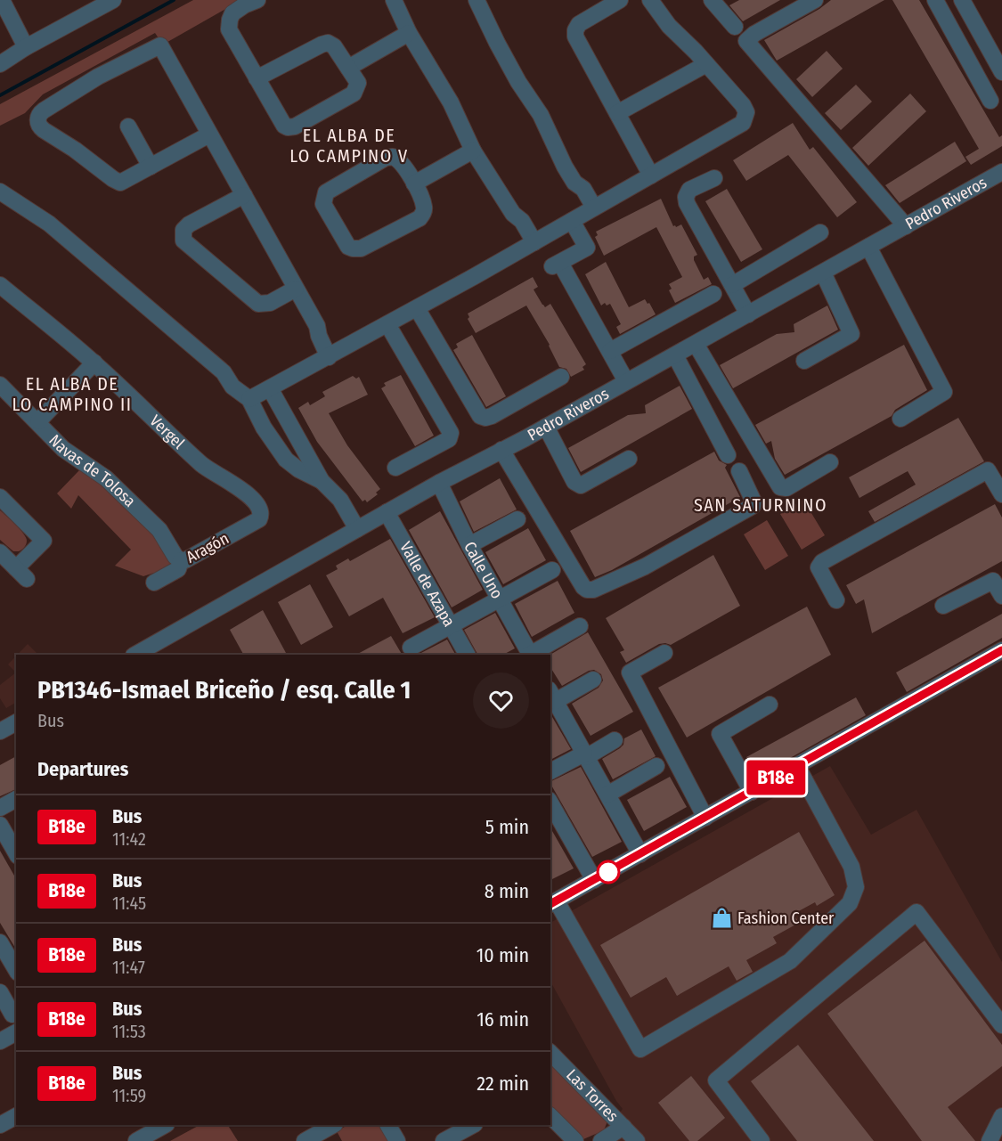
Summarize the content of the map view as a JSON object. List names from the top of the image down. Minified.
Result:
{"streets":{"street":["Pedro Riveros","Vergel","Navas de Tolosa","Aragón","Calle Uno","Valle de Azapa","Las Torres"]},"crossings":[["Pedro Riveros","Calle Uno"],["Pedro Riveros","Valle de Azapa"],["Vergel","Aragón"],["Navas de Tolosa","Aragón"]],"districts":["EL ALBA DE LO CAMPINO V","EL ALBA DE LO CAMPINO II","SAN SATURNINO"],"places":{"shop":["Fashion Center"]},"lines":["bus line B18e"],"page":{"on_map":"B18e","heading":[["PB1346-Ismael Briceño / esq. Calle 1","Bus"],"Departures"],"list":[{"mark":"B18e","name":"Bus","note":"11:42","value":"5 min"},{"mark":"B18e","name":"Bus","note":"11:45","value":"8 min"},{"mark":"B18e","name":"Bus","note":"11:47","value":"10 min"},{"mark":"B18e","name":"Bus","note":"11:53","value":"16 min"},{"mark":"B18e","name":"Bus","note":"11:59","value":"22 min"}]}}
